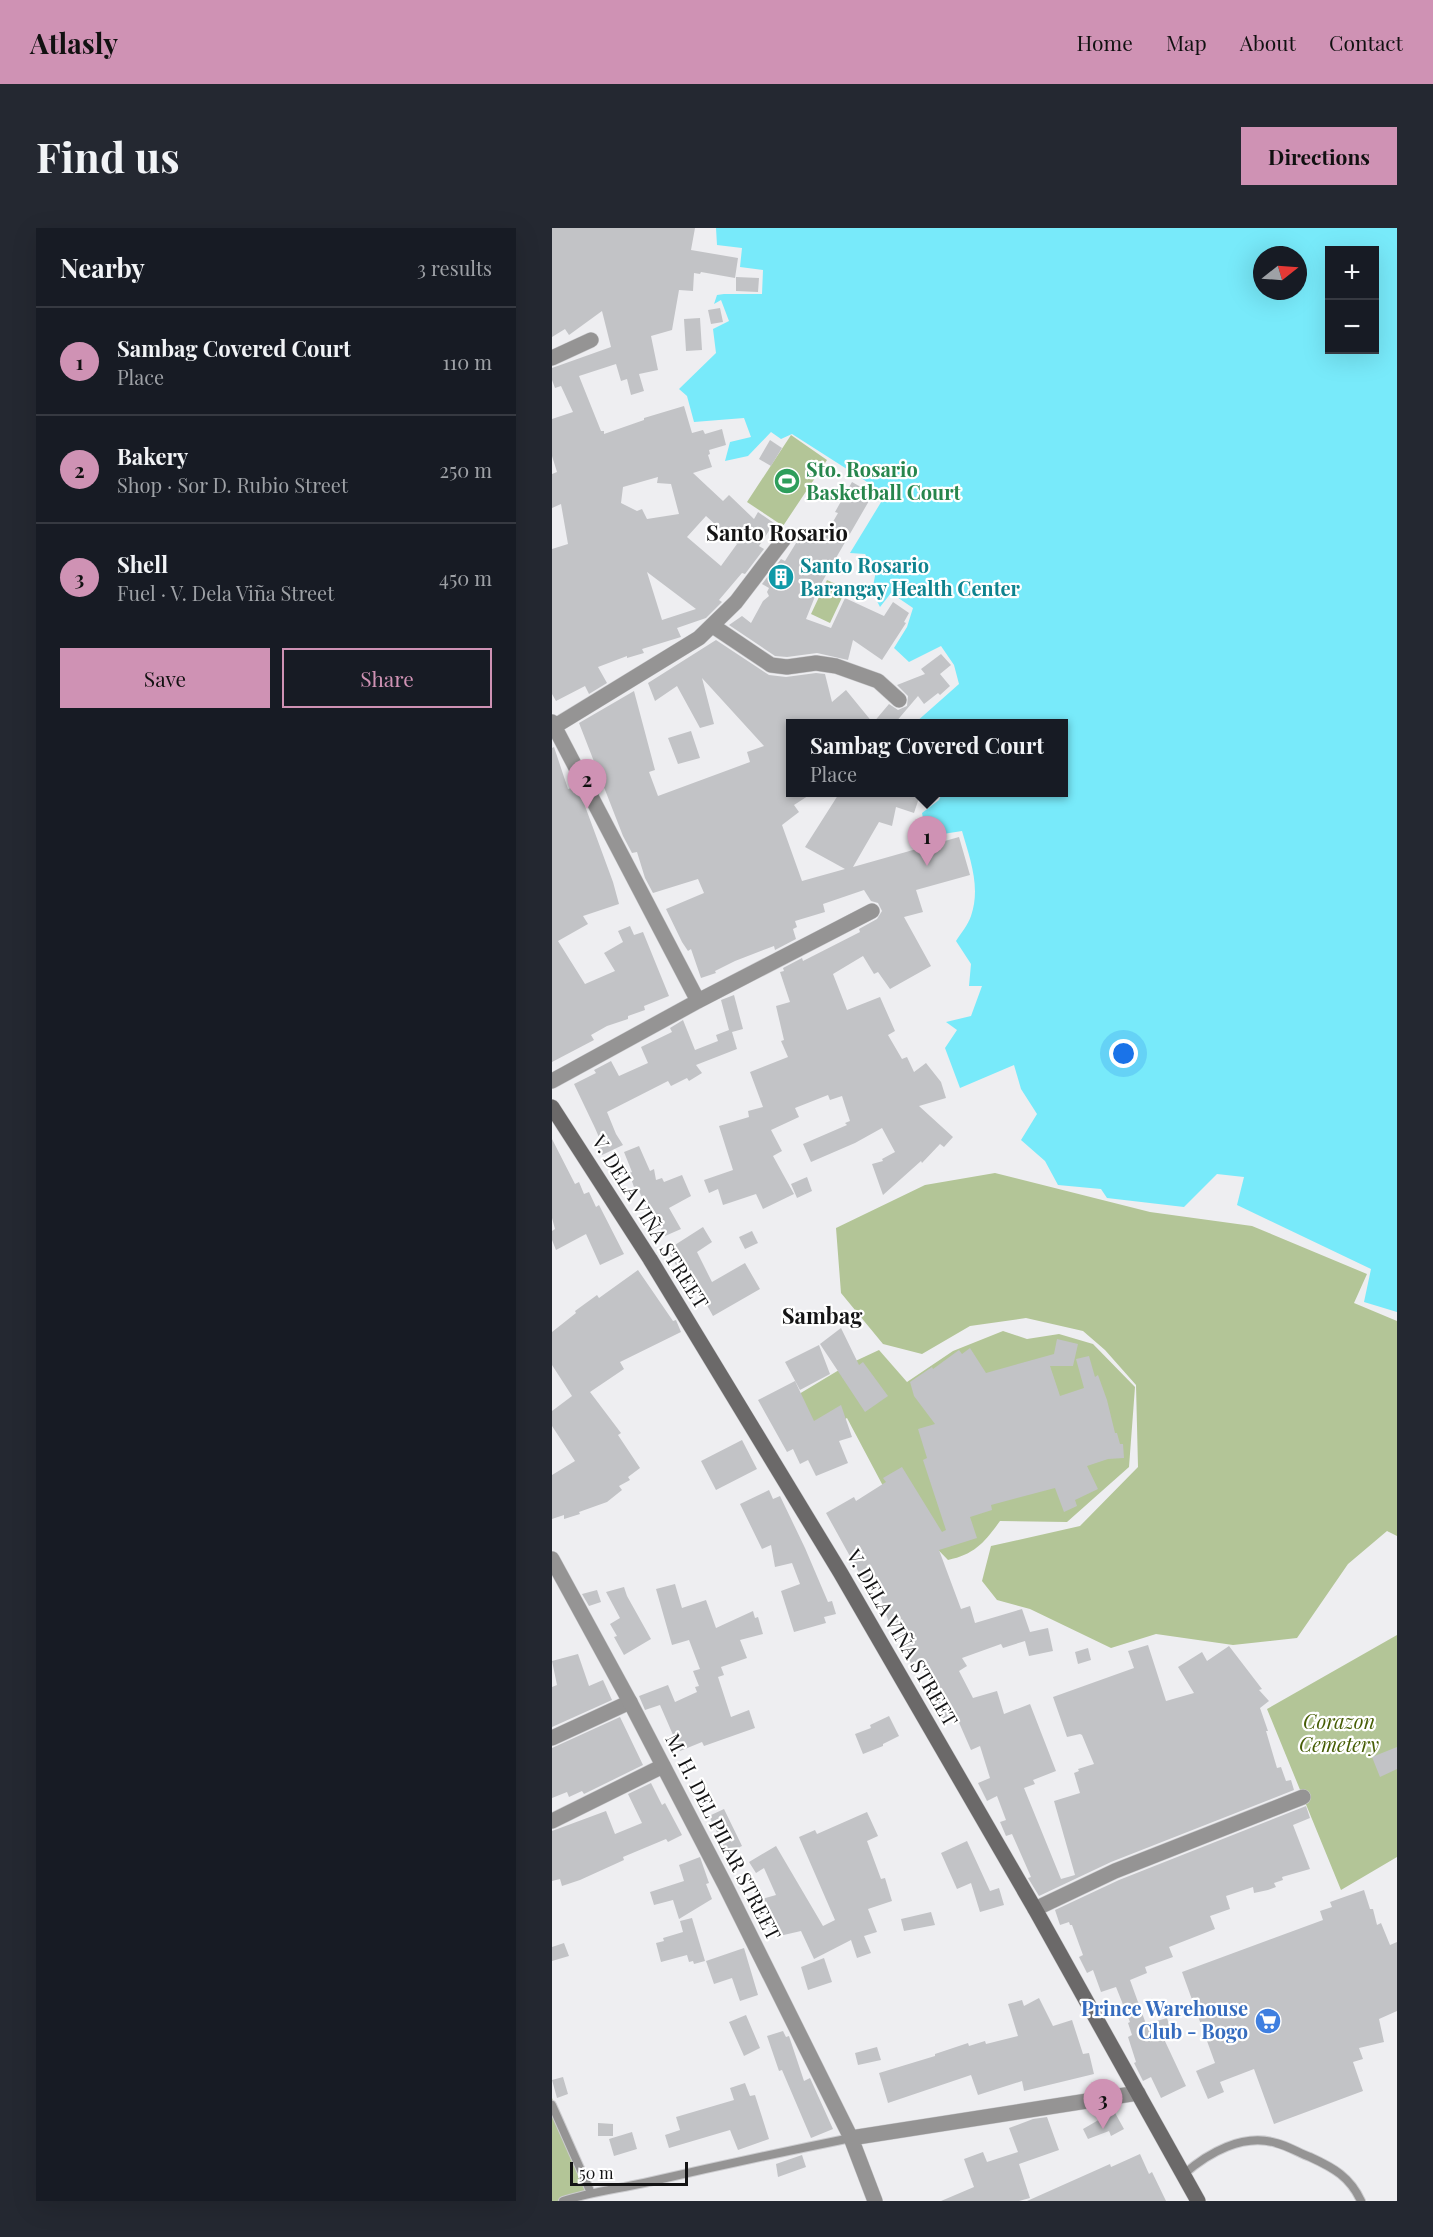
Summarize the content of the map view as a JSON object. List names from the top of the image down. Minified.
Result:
{"streets":{"main road":["V. DELA VIÑA STREET"],"street":["M. H. DEL PILAR STREET"]},"districts":["Santo Rosario","Sambag"],"parks":["Corazon Cemetery"],"places":{"sports":["Sto. Rosario Basketball Court"],"building":["Santo Rosario Barangay Health Center"],"supermarket":["Prince Warehouse Club - Bogo"]},"scale_bar":"50 m","north":"right","page":{"header":"Atlasly","nav":["Home","Map","About","Contact"],"buttons":["Directions",["Save","Share"]],"title":"Find us","heading":["Nearby","3 results"],"map_buttons":["+","−"],"list":[{"mark":"1","name":"Sambag Covered Court","note":"Place","value":"110 m"},{"mark":"2","name":"Bakery","note":"Shop · Sor D. Rubio Street","value":"250 m"},{"mark":"3","name":"Shell","note":"Fuel · V. Dela Viña Street","value":"450 m"}],"popup":["Sambag Covered Court","Place"],"pins":["2","1","3"],"scale":"50 m"}}
